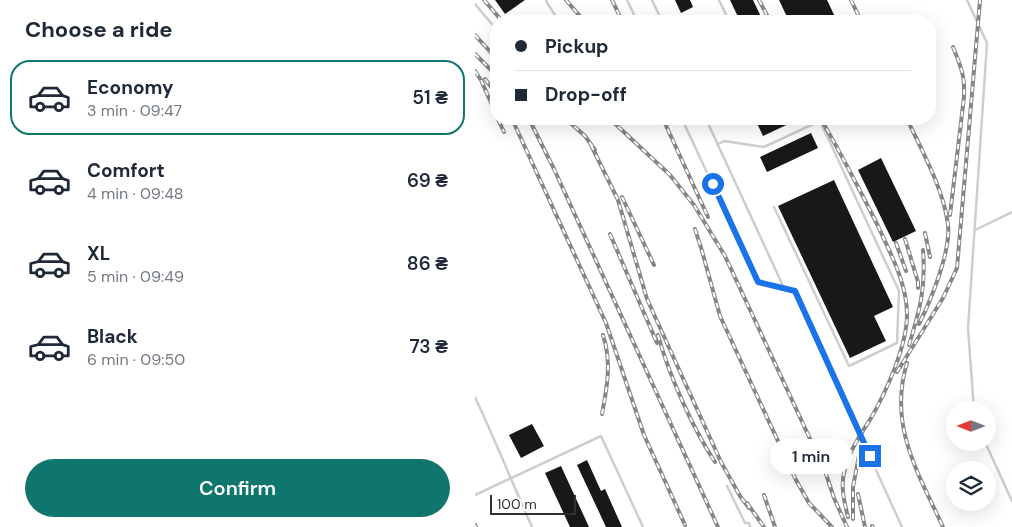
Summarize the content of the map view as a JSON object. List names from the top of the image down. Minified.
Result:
{"scale_bar":"100 m","north":"left","page":{"heading":"Choose a ride","banner":["Pickup","Drop-off"],"list":[{"name":"Economy","note":"3 min · 09:47","value":"51 ₴"},{"name":"Comfort","note":"4 min · 09:48","value":"69 ₴"},{"name":"XL","note":"5 min · 09:49","value":"86 ₴"},{"name":"Black","note":"6 min · 09:50","value":"73 ₴"}],"bubble":"1 min","buttons":"Confirm","scale":"100 m"}}
